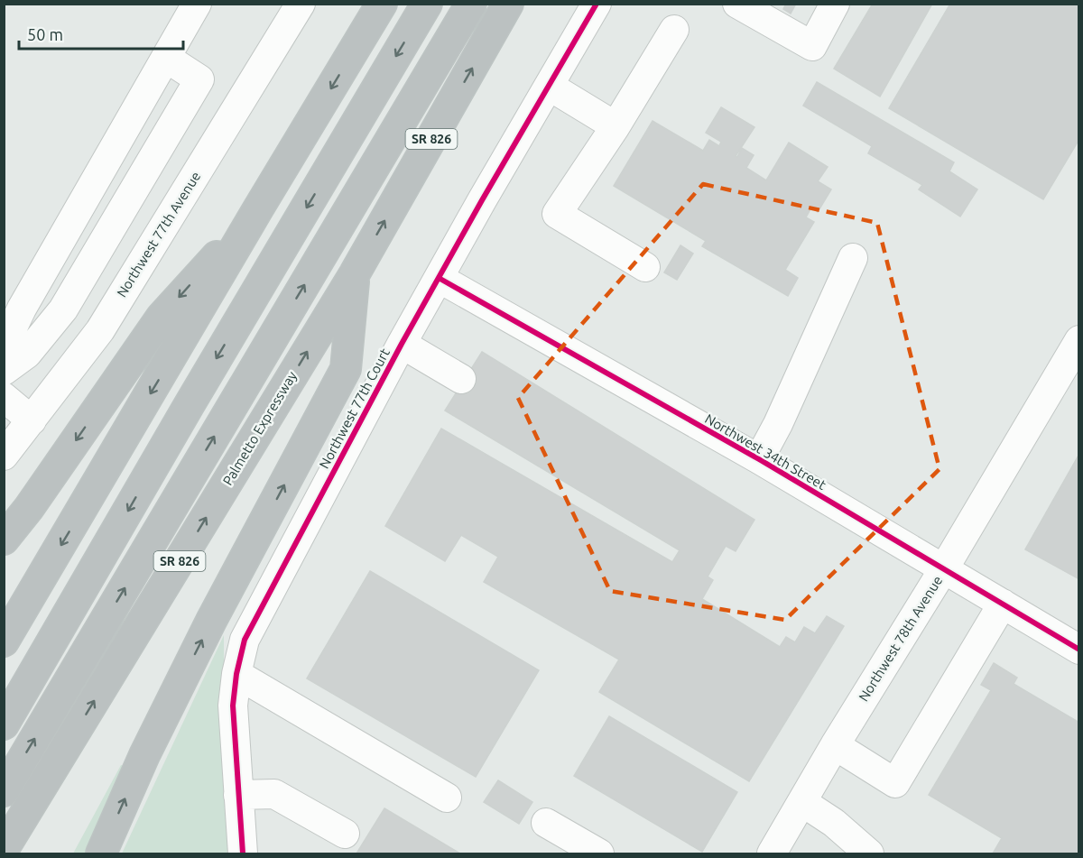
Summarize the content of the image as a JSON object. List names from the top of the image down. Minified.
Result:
{"streets":{"highway":["SR 826","Palmetto Expressway"],"street":["Northwest 77th Avenue","Northwest 77th Court","Northwest 34th Street","Northwest 78th Avenue"]},"crossings":[["Northwest 77th Court","Northwest 34th Street"],["Northwest 34th Street","Northwest 78th Avenue"]],"scale_bar":"50 m"}
